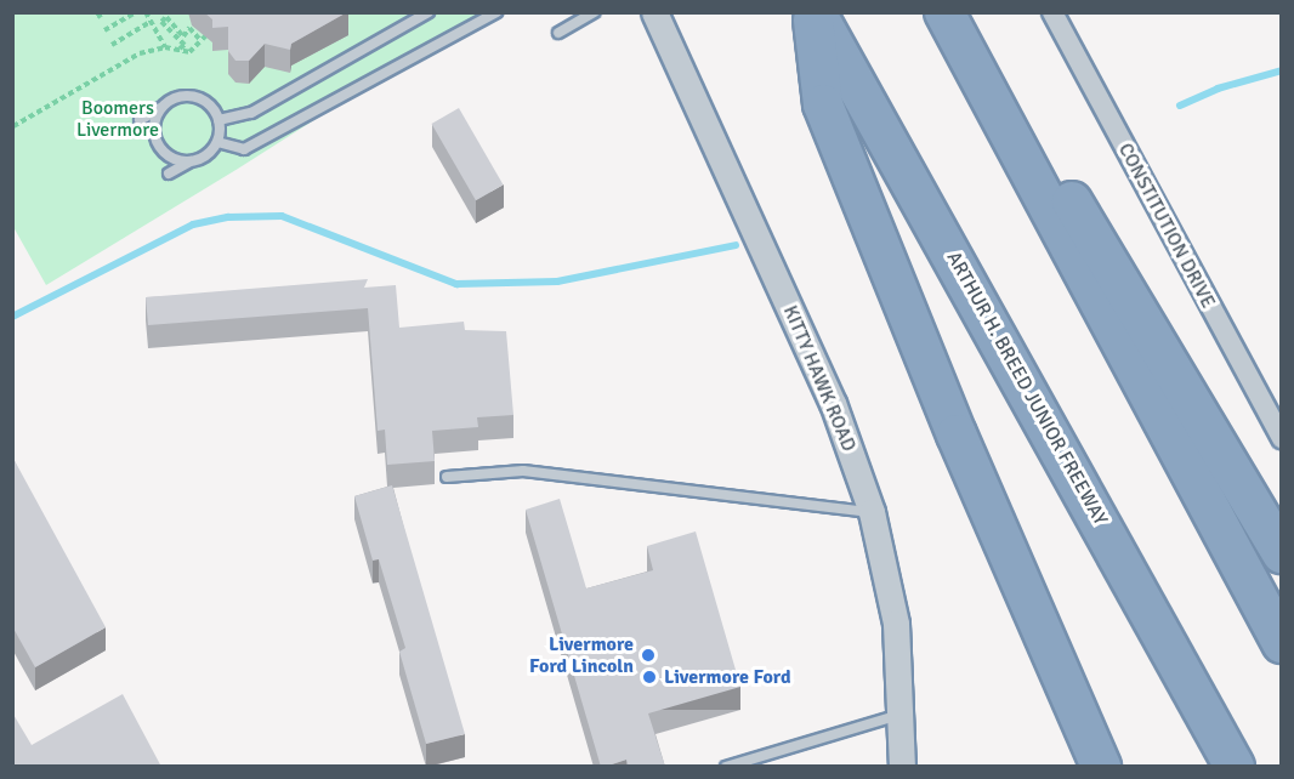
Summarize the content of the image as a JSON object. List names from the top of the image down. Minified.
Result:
{"streets":{"highway":["ARTHUR H. BREED JUNIOR FREEWAY"],"street":["CONSTITUTION DRIVE","KITTY HAWK ROAD"]},"parks":["Boomers Livermore"],"places":["Livermore Ford Lincoln","Livermore Ford"]}
